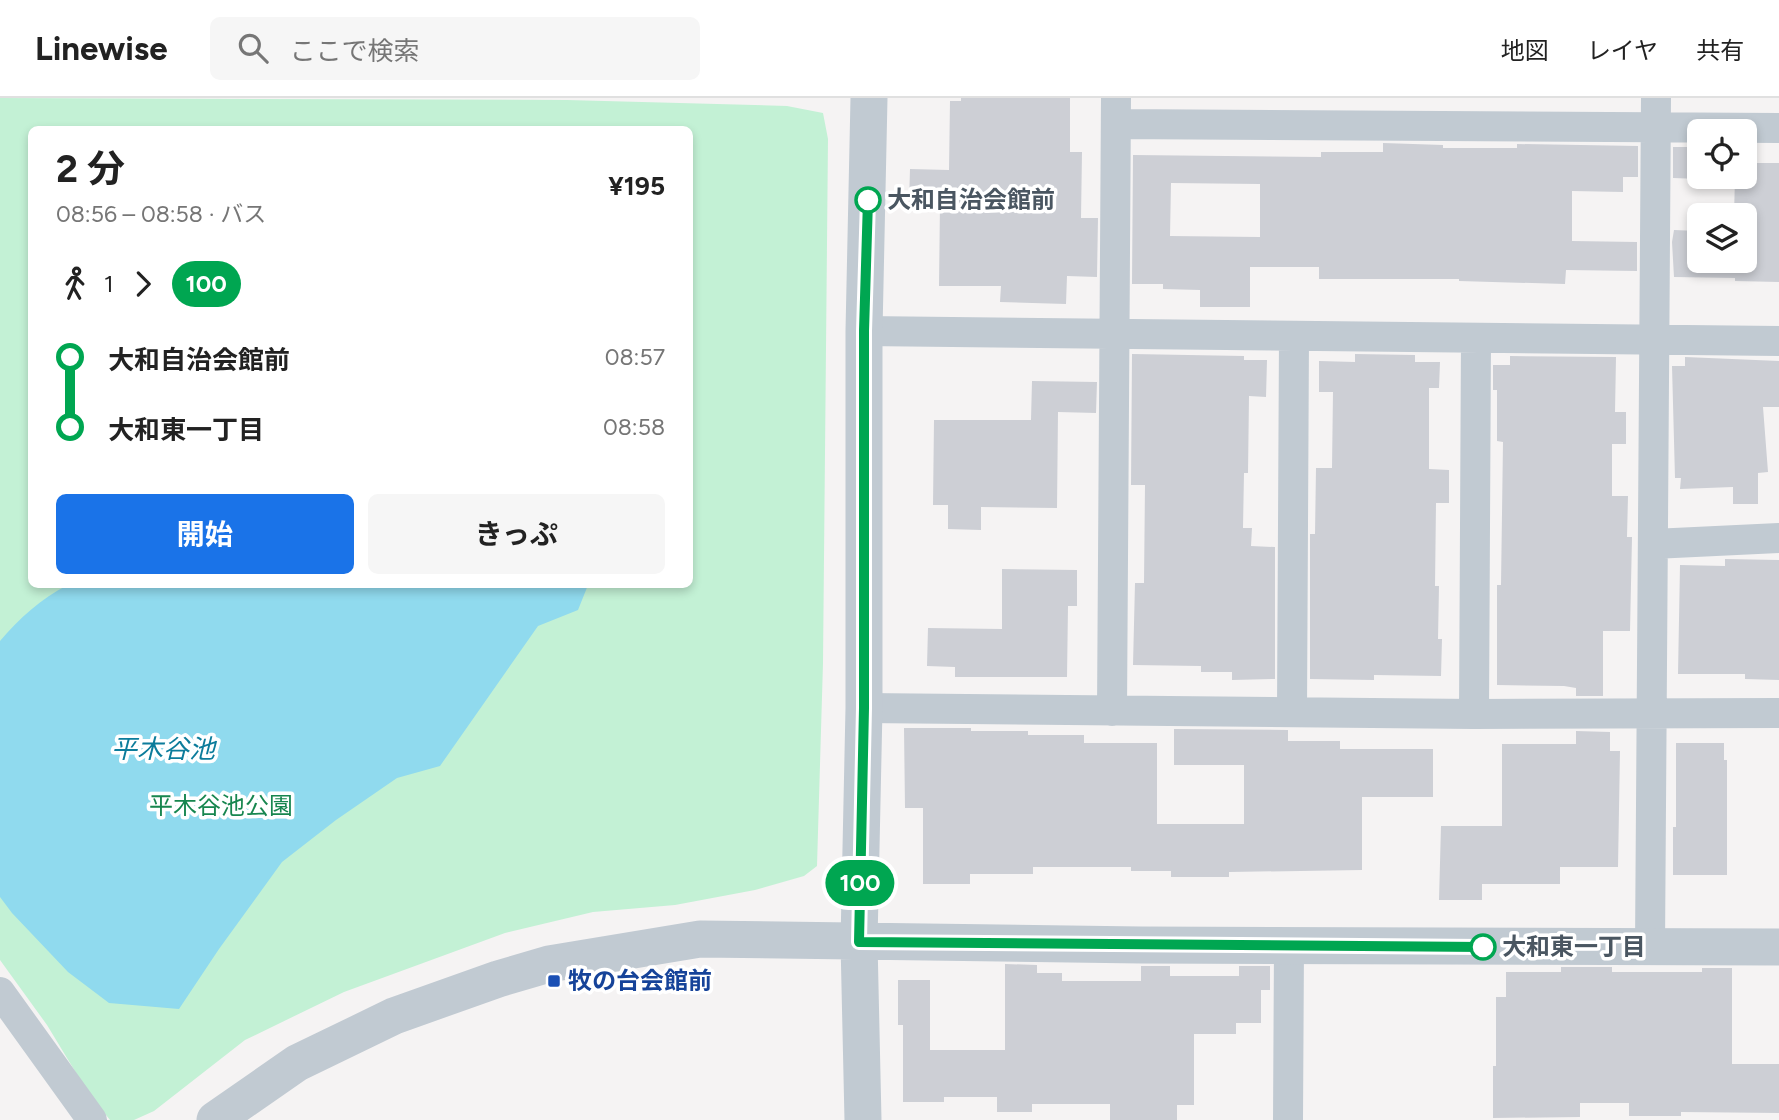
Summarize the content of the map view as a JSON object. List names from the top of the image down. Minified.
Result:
{"water":["平木谷池"],"parks":["平木谷池公園"],"places":{"other":["大和自治会館前","大和東一丁目"],"transit":["牧の台会館前"]},"lines":["bus line 100"],"page":{"header":"Linewise","search":"ここで検索","nav":["地図","レイヤ","共有"],"on_map":"100","heading":["2 分","08:56 – 08:58 · バス","¥195"],"legs":["1","100"],"list":[{"name":"大和自治会館前","value":"08:57"},{"name":"大和東一丁目","value":"08:58"}],"buttons":["開始","きっぷ"]}}
